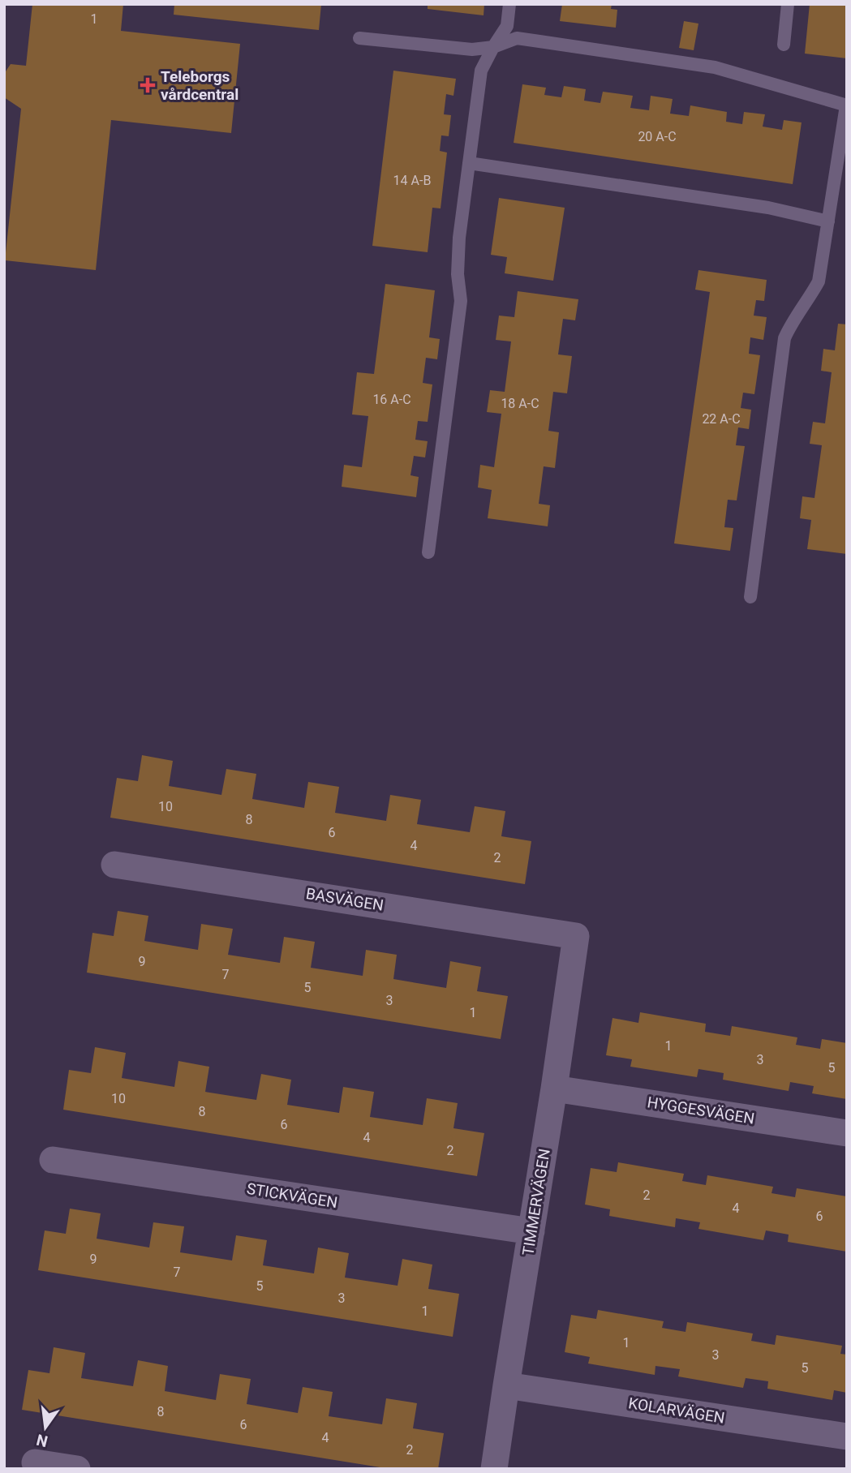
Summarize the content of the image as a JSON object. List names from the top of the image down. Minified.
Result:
{"streets":{"street":["BASVÄGEN","HYGGESVÄGEN","STICKVÄGEN","TIMMERVÄGEN","KOLARVÄGEN"]},"crossings":[["BASVÄGEN","TIMMERVÄGEN"],["HYGGESVÄGEN","TIMMERVÄGEN"],["STICKVÄGEN","TIMMERVÄGEN"],["TIMMERVÄGEN","KOLARVÄGEN"]],"places":{"health":["Teleborgs vårdcentral"]},"house_numbers":["1","20 A-C","14 A-B","16 A-C","18 A-C","22 A-C","10","8","6","4","2","9","7","5","3","1","1","3","5","10","8","6","4","2","2","4","6","9","7","5","3","1","1","3","5","8","6","4","2"],"north":"bottom"}
